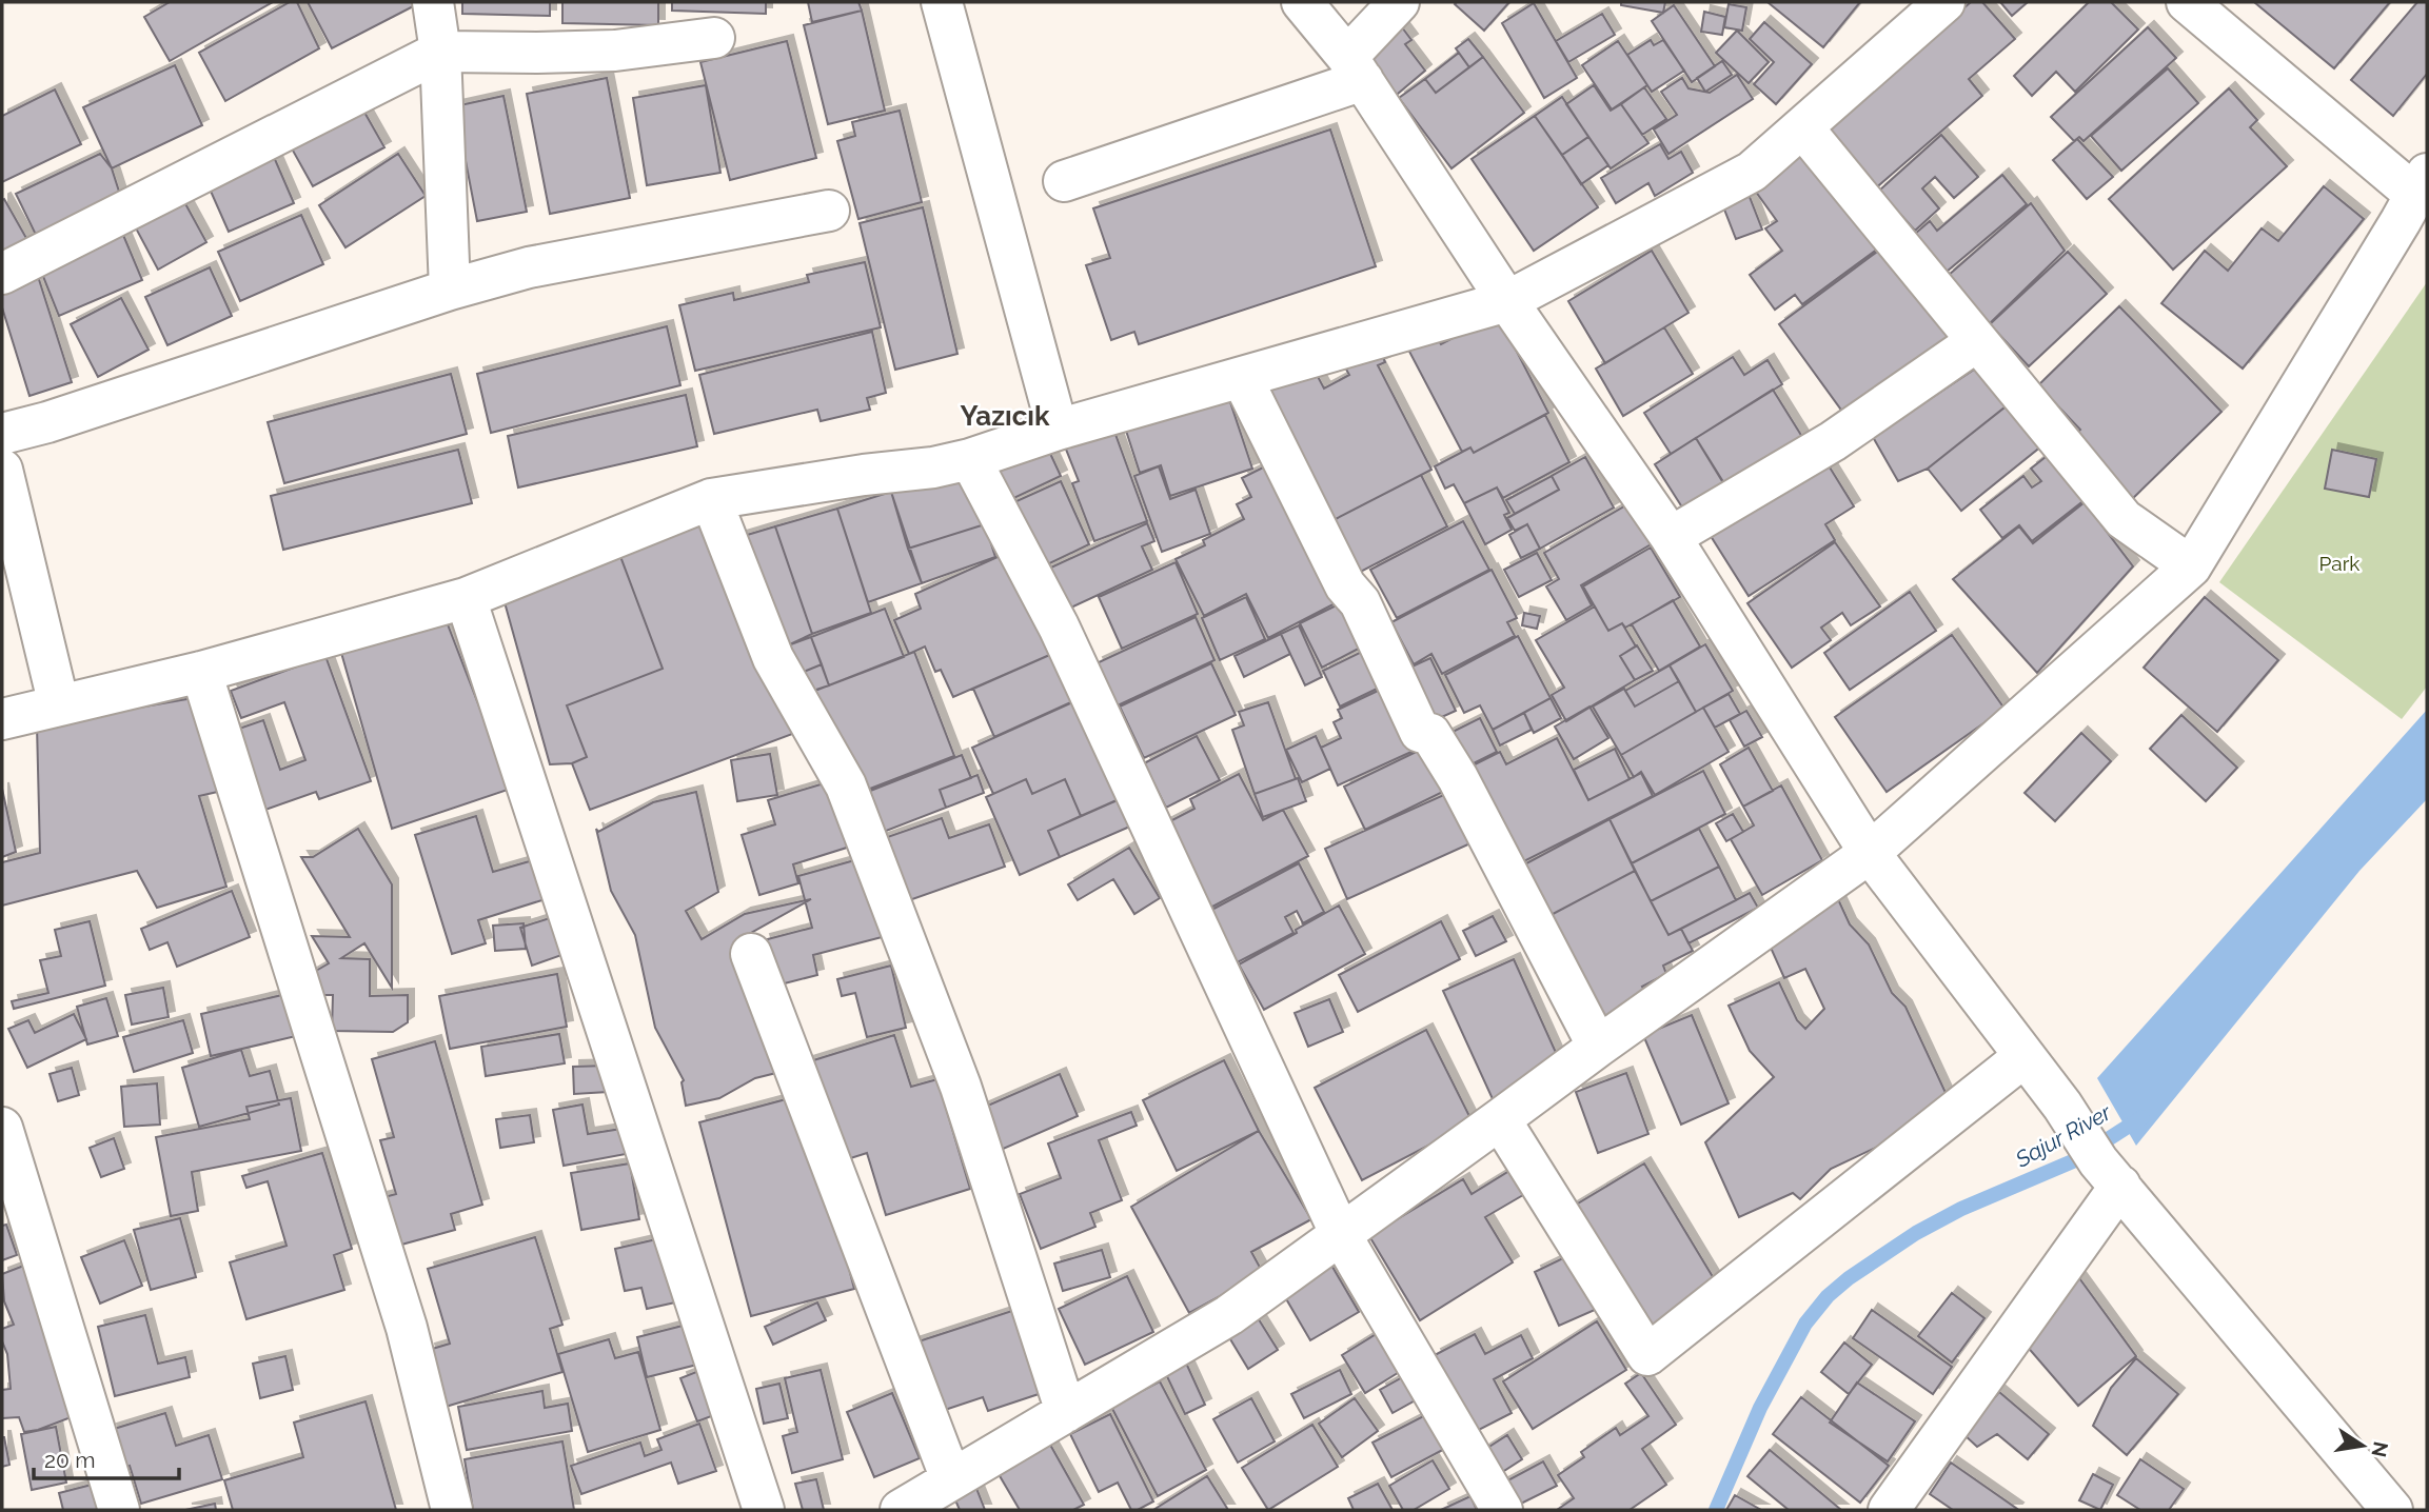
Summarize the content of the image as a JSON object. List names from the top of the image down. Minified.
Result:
{"districts":["Yazıcık"],"water":["Sajur River"],"parks":["Park"],"scale_bar":"20 m","north":"right"}
